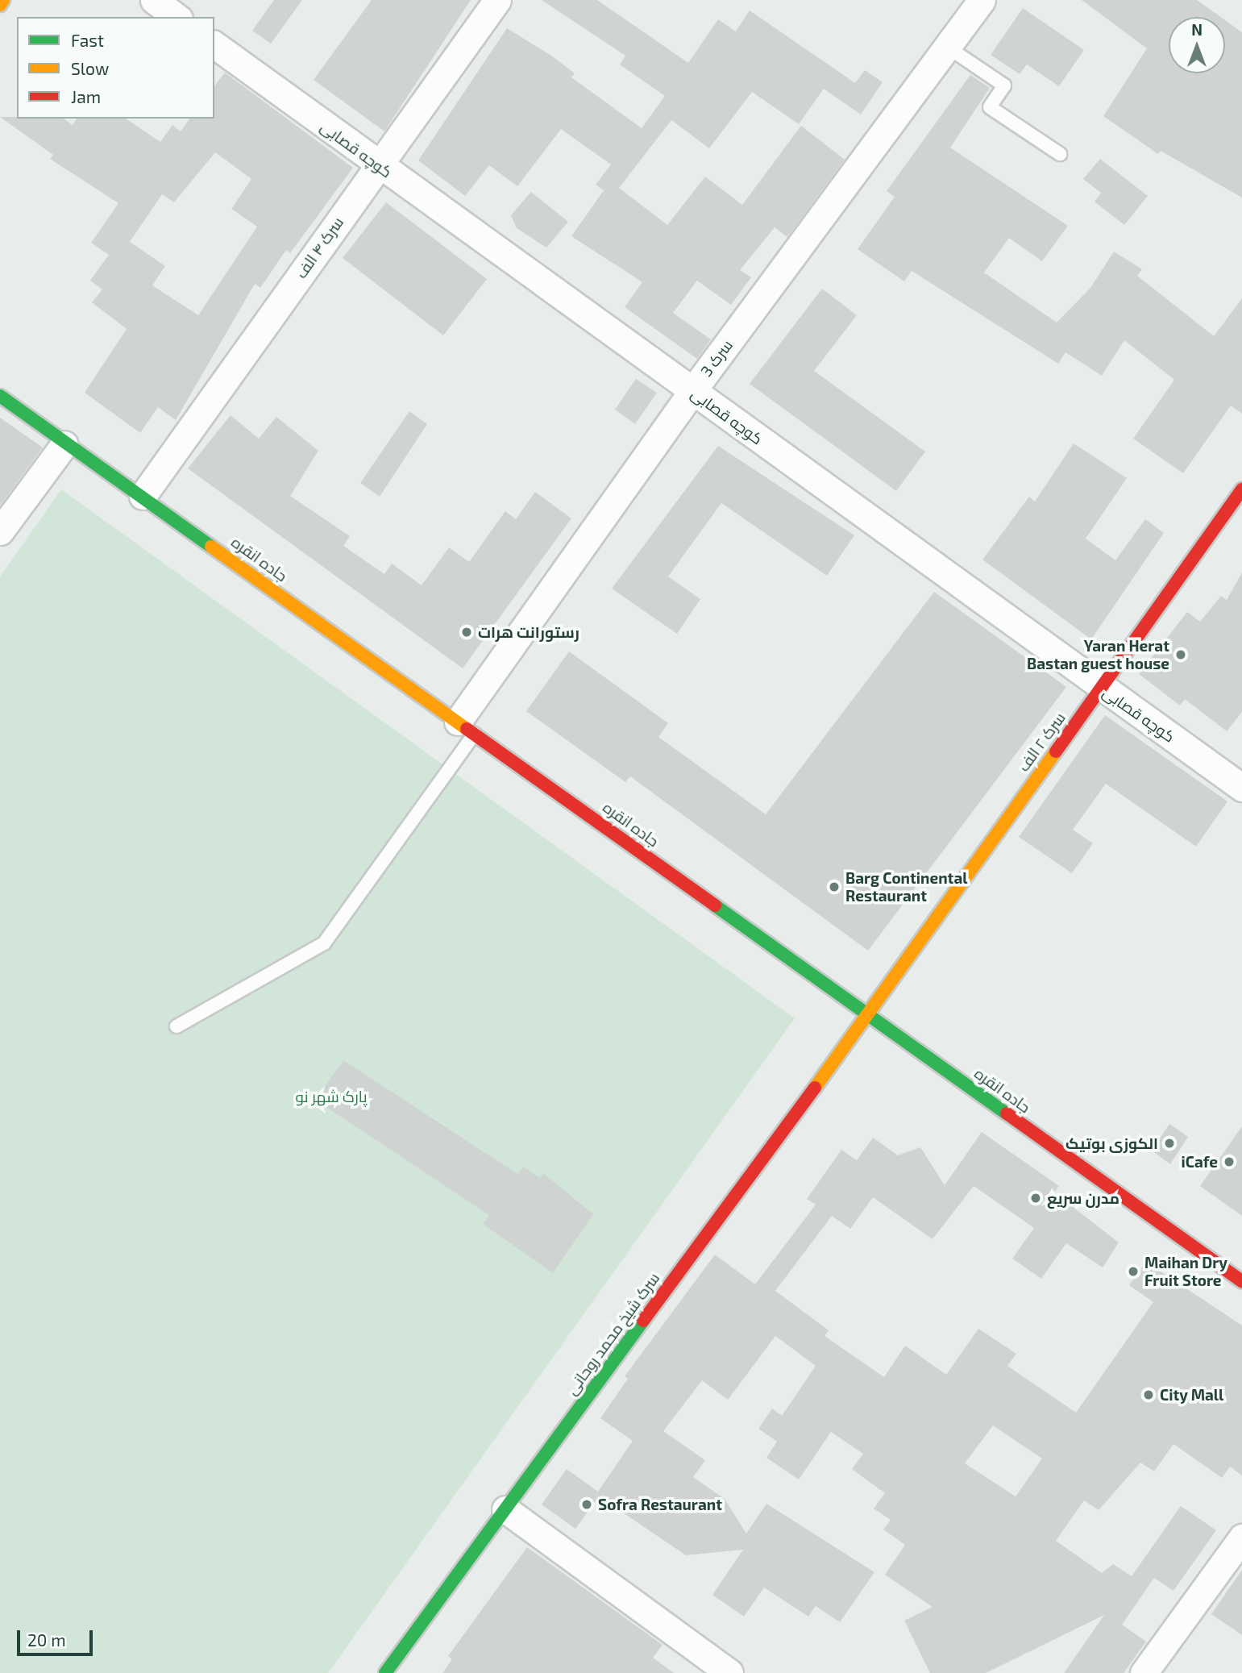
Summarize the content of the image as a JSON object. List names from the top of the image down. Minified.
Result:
{"streets":{"main road":["جاده انقره","سرک ۲ الف","سرک شیخ محمد روحانی"],"street":["کوچه قصابی","سرک ۴ الف","سرک 3"]},"crossings":[["کوچه قصابی","سرک ۴ الف"],["کوچه قصابی","سرک 3"],["کوچه قصابی","سرک ۲ الف"],["سرک ۴ الف","جاده انقره"],["سرک 3","جاده انقره"],["جاده انقره","سرک ۲ الف"],["جاده انقره","سرک شیخ محمد روحانی"],["سرک ۲ الف","سرک شیخ محمد روحانی"]],"parks":["پارک شهر نو"],"places":["رستورانت هرات","Yaran Herat Bastan guest house","Barg Continental Restaurant","الکوزی بوتیک","iCafe","مدرن سریع","Maihan Dry Fruit Store","City Mall","Sofra Restaurant"],"legend":["Fast","Slow","Jam"],"scale_bar":"20 m","north":"top"}
